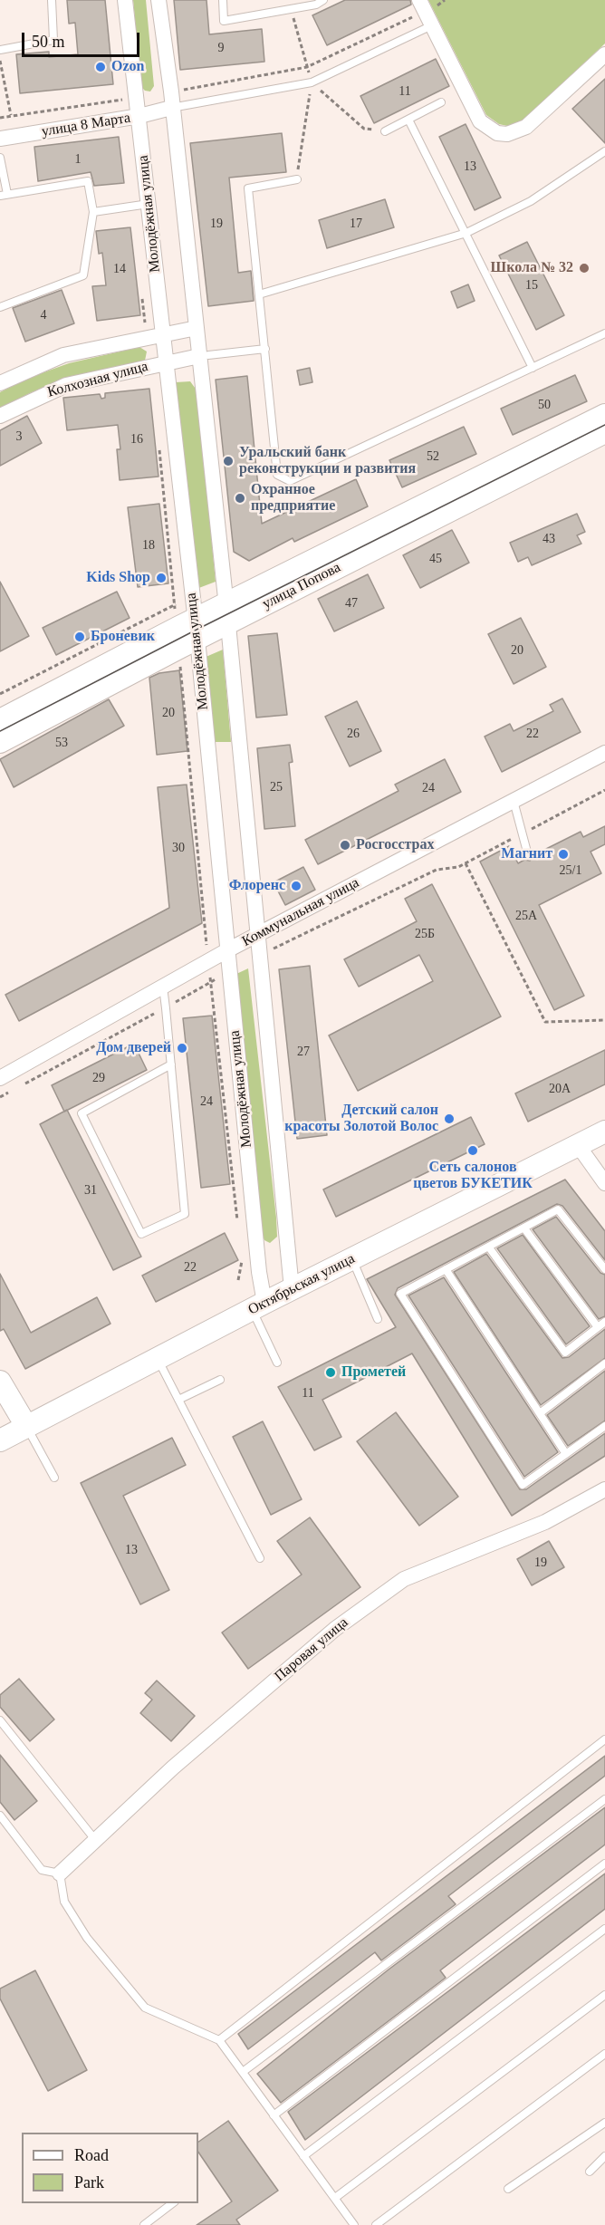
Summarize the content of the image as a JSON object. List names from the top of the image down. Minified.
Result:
{"streets":{"street":["улица 8 Марта","Молодёжная улица","Колхозная улица","улица Попова","Коммунальная улица","Октябрьская улица","Паровая улица"]},"crossings":[["улица 8 Марта","Молодёжная улица"],["Молодёжная улица","Колхозная улица"],["Молодёжная улица","улица Попова"],["Молодёжная улица","Коммунальная улица"],["Молодёжная улица","Октябрьская улица"]],"places":["Ozon","Школа № 32","Уральский банк реконструкции и развития","Охранное предприятие","Kids Shop","Броневик","Росгосстрах","Магнит","Флоренс","Дом дверей","Детский салон красоты Золотой Волос","Сеть салонов цветов БУКЕТИК","Прометей"],"house_numbers":["9","11","1","13","19","17","14","15","4","50","3","16","52","43","18","45","47","20","20","26","22","53","25","24","30","25/1","25А","25Б","27","29","20А","24","31","22","11","13","19"],"legend":["Road","Park"],"scale_bar":"50 m"}
